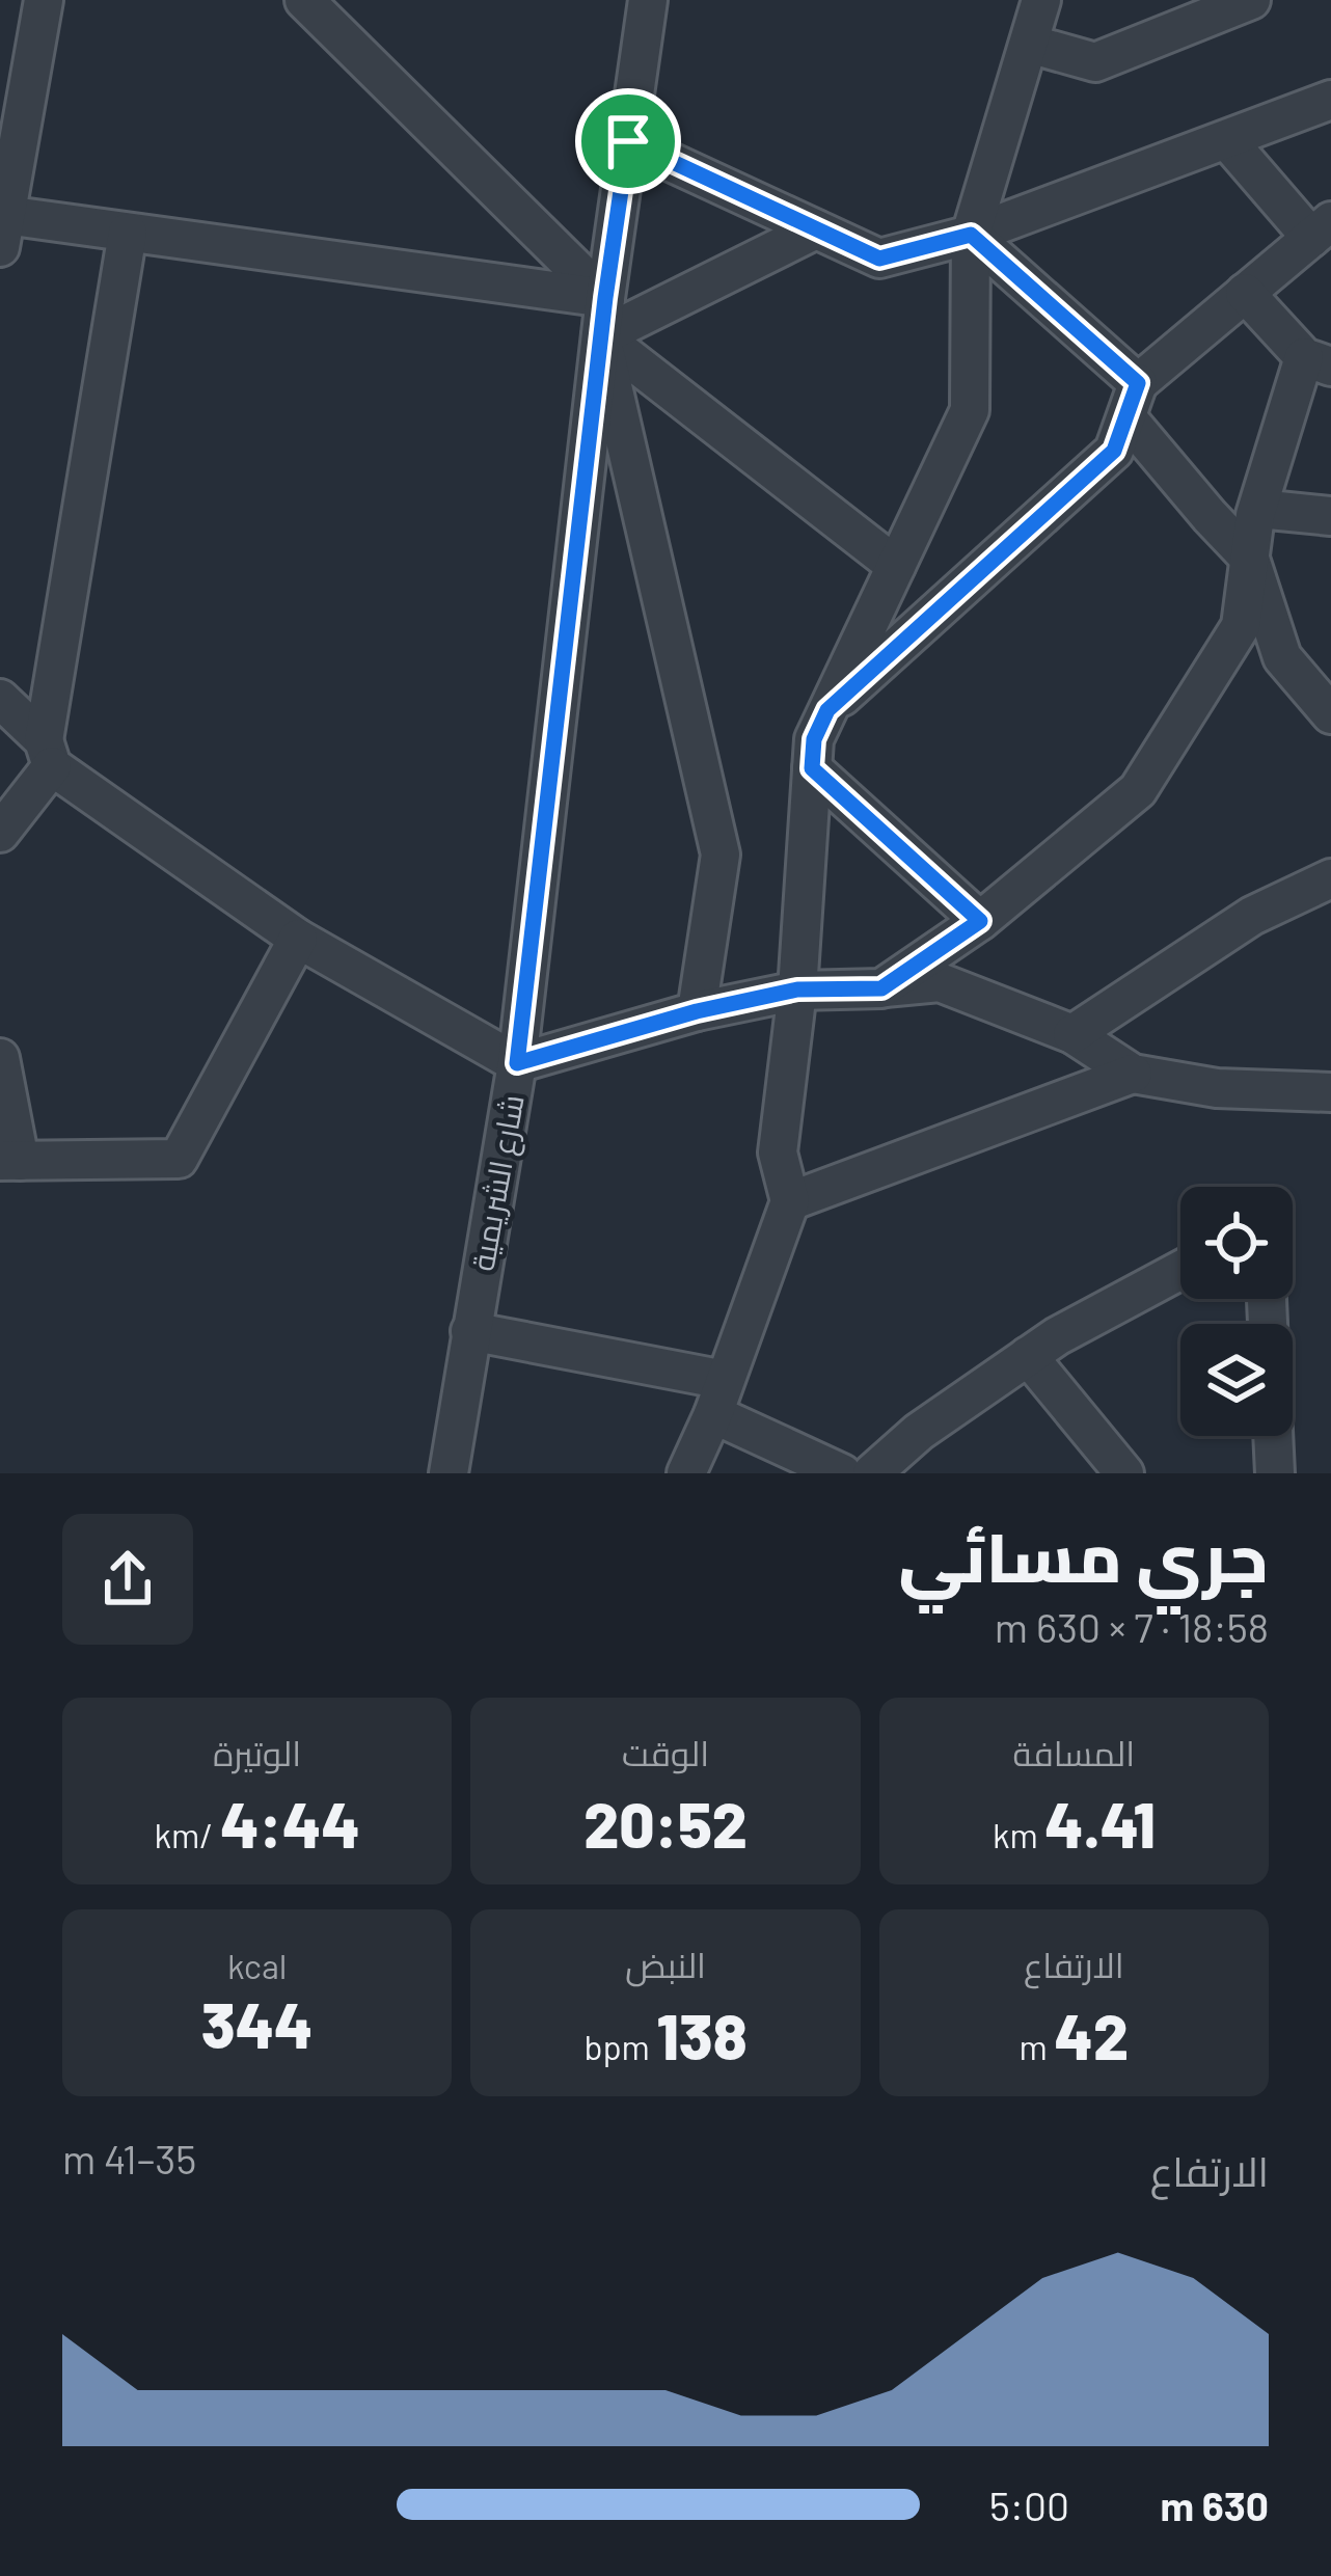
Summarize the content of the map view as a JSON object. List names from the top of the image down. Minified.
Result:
{"streets":{"street":["شارع الشريمية"]},"page":{"heading":["جري مسائي","18:58 · 7 × 630 m"],"stats":[["المسافة","4.41 km"],["الوقت","20:52"],["الوتيرة","4:44 /km"],["الارتفاع","42 m"],["النبض","138 bpm"],["kcal","344"]],"chart":["الارتفاع","35–41 m"],"list":[{"name":"630 m","note":"5:00"}]}}
